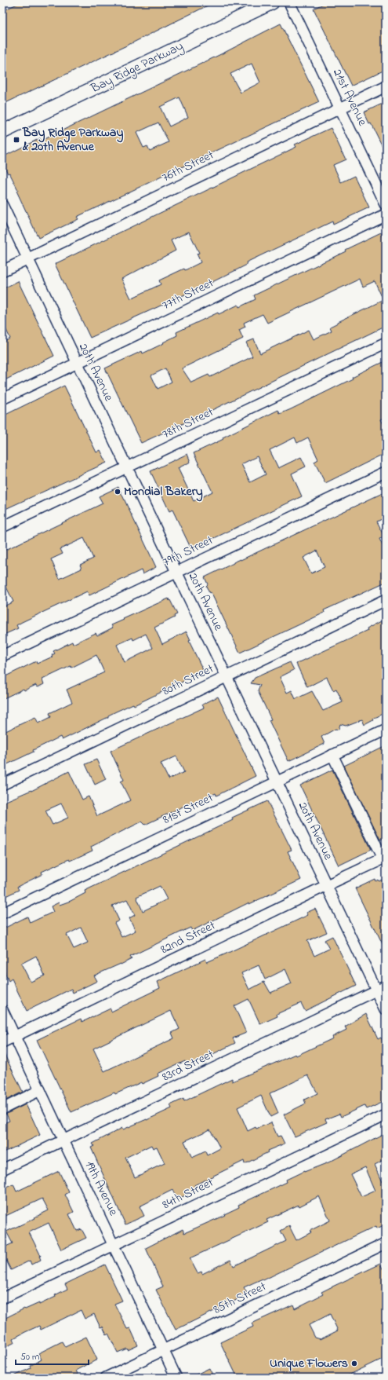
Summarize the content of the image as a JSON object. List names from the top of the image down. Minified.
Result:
{"streets":{"main road":["Bay Ridge Parkway"],"street":["21st Avenue","76th Street","77th Street","20th Avenue","78th Street","79th Street","80th Street","81st Street","82nd Street","83rd Street","19th Avenue","84th Street","85th Street"]},"crossings":[["21st Avenue","76th Street"],["76th Street","20th Avenue"],["77th Street","20th Avenue"],["20th Avenue","78th Street"],["20th Avenue","79th Street"],["20th Avenue","80th Street"],["20th Avenue","81st Street"],["20th Avenue","82nd Street"],["20th Avenue","83rd Street"],["82nd Street","19th Avenue"],["83rd Street","19th Avenue"],["19th Avenue","84th Street"],["19th Avenue","85th Street"]],"places":{"transit":["Bay Ridge Parkway & 20th Avenue"],"other":["Mondial Bakery","Unique Flowers"]},"scale_bar":"50 m"}
